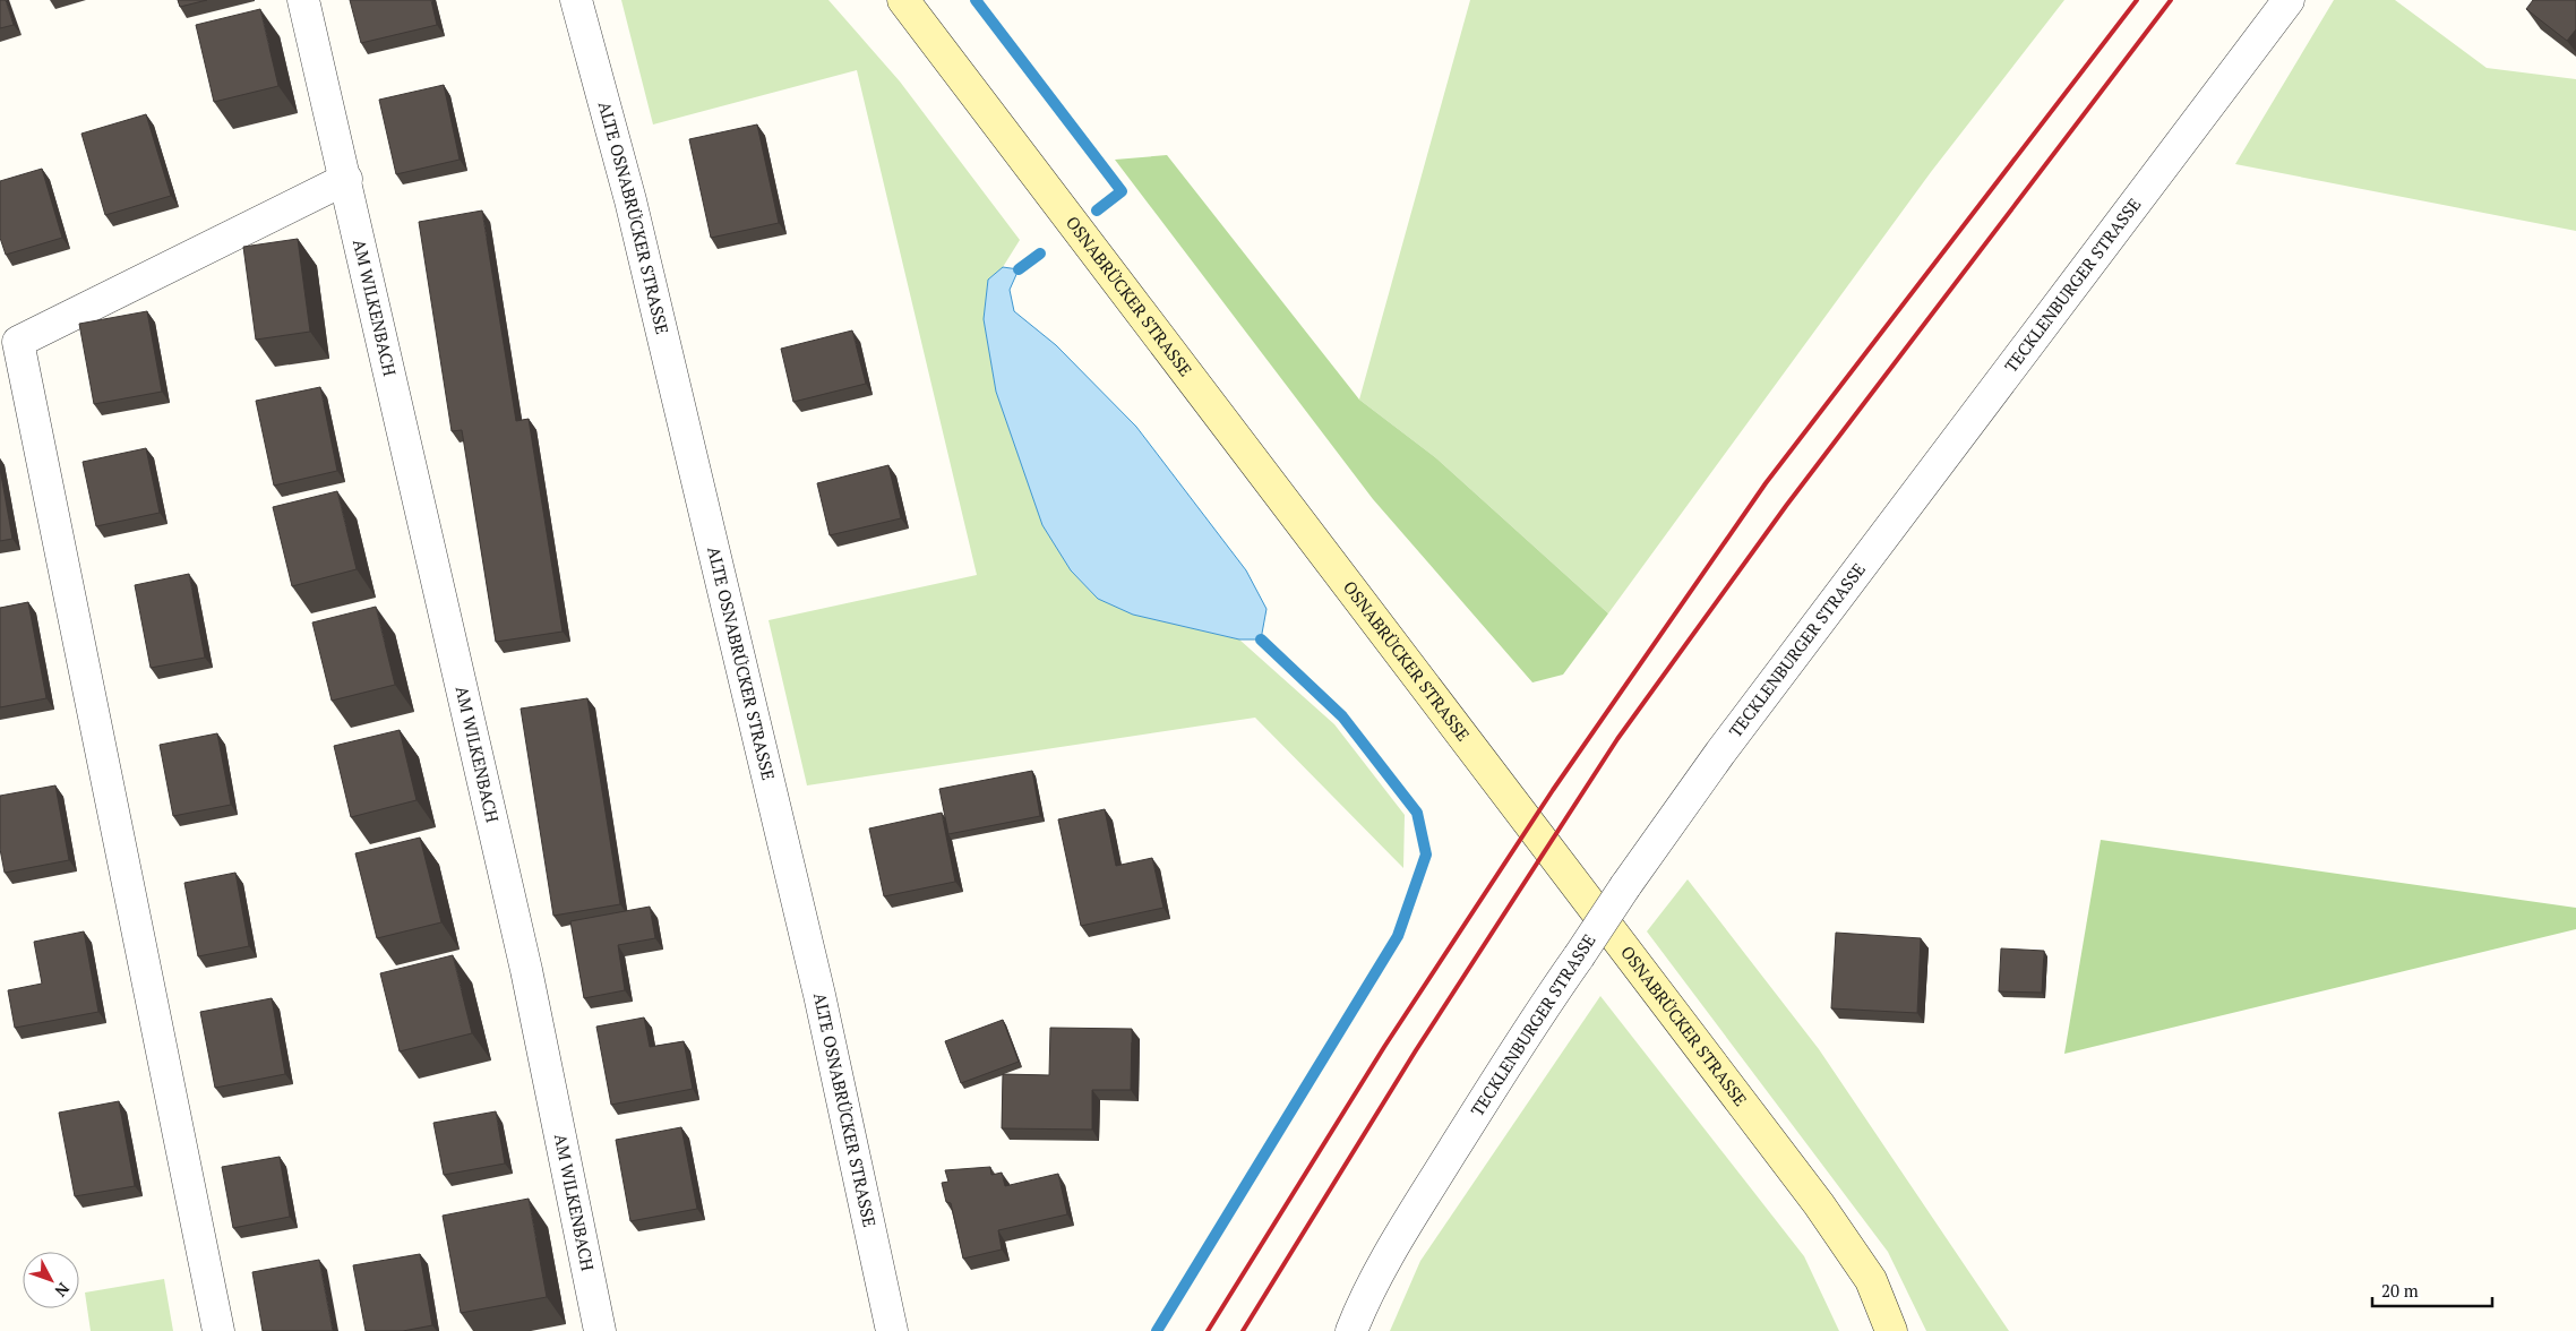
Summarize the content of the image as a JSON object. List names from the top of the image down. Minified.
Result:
{"streets":{"main road":["OSNABRÜCKER STRASSE"],"street":["ALTE OSNABRÜCKER STRASSE","TECKLENBURGER STRASSE","AM WILKENBACH"]},"scale_bar":"20 m","north":"bottom right"}
